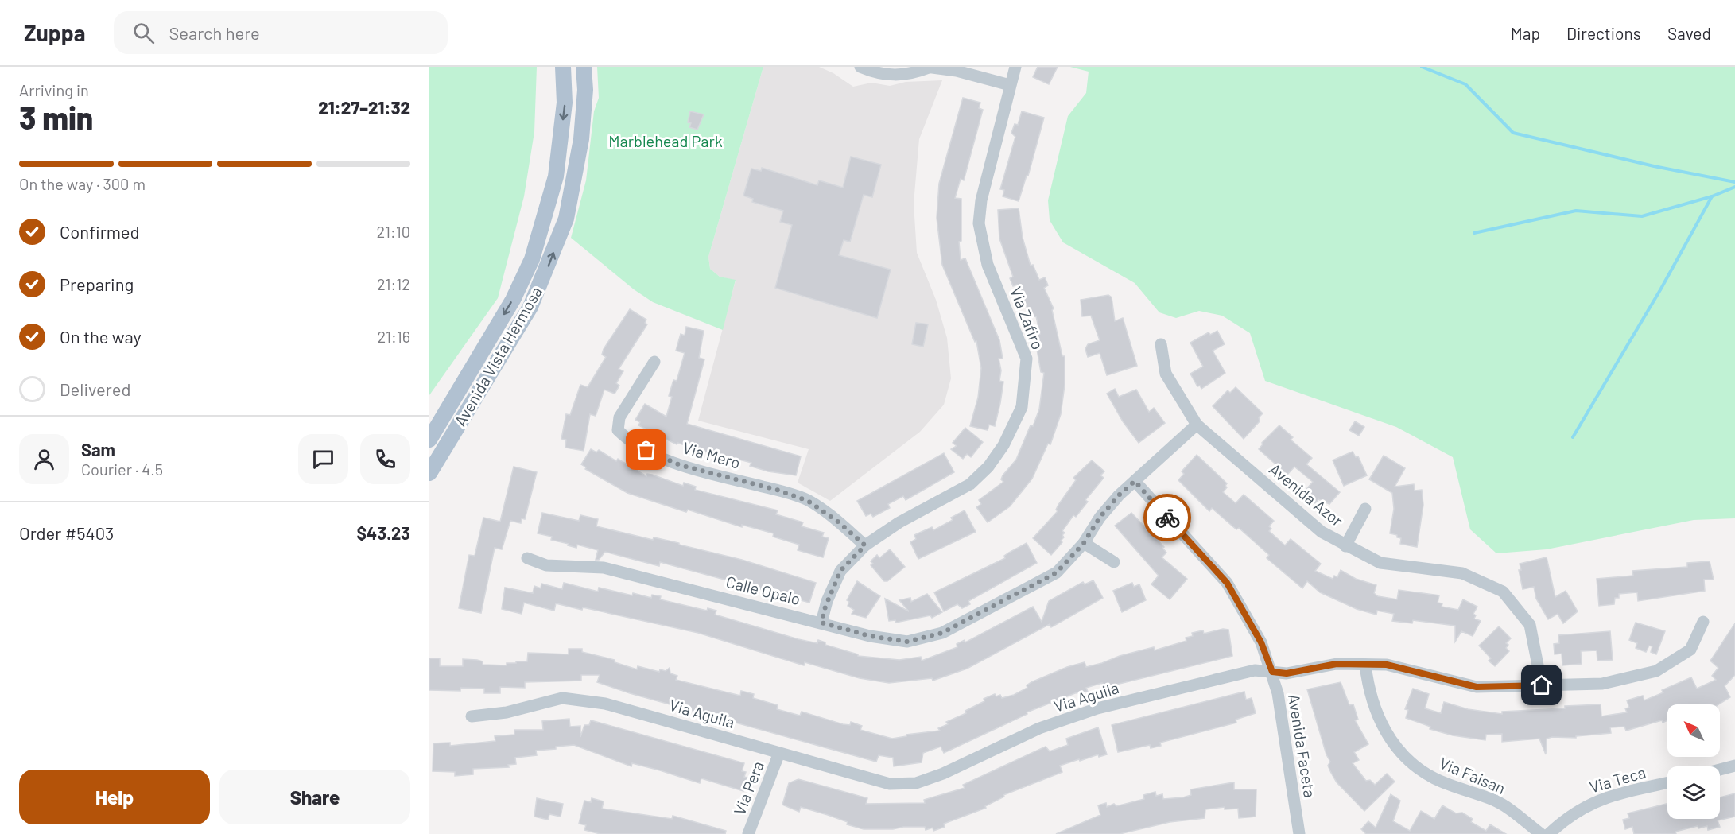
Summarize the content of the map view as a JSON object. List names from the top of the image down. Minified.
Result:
{"streets":{"main road":["Avenida Vista Hermosa"],"street":["Via Zafiro","Via Mero","Avenida Azor","Calle Opalo","Via Aguila","Avenida Faceta","Via Faisan","Via Teca","Via Pera"]},"crossings":[["Via Zafiro","Via Mero"],["Via Zafiro","Calle Opalo"],["Avenida Azor","Calle Opalo"],["Avenida Azor","Via Aguila"],["Calle Opalo","Avenida Faceta"],["Via Aguila","Avenida Faceta"],["Via Aguila","Via Faisan"],["Via Aguila","Via Pera"]],"parks":["Marblehead Park"],"north":"top left","page":{"header":"Zuppa","search":"Search here","nav":["Map","Directions","Saved"],"heading":["3 min","Arriving in","21:27–21:32"],"panel":["Sam","Courier · 4.5","Order #5403","$43.23"],"bar":"On the way · 300 m","list":[["Confirmed","21:10"],["Preparing","21:12"],["On the way","21:16"],"Delivered"],"buttons":["Help","Share"]}}
